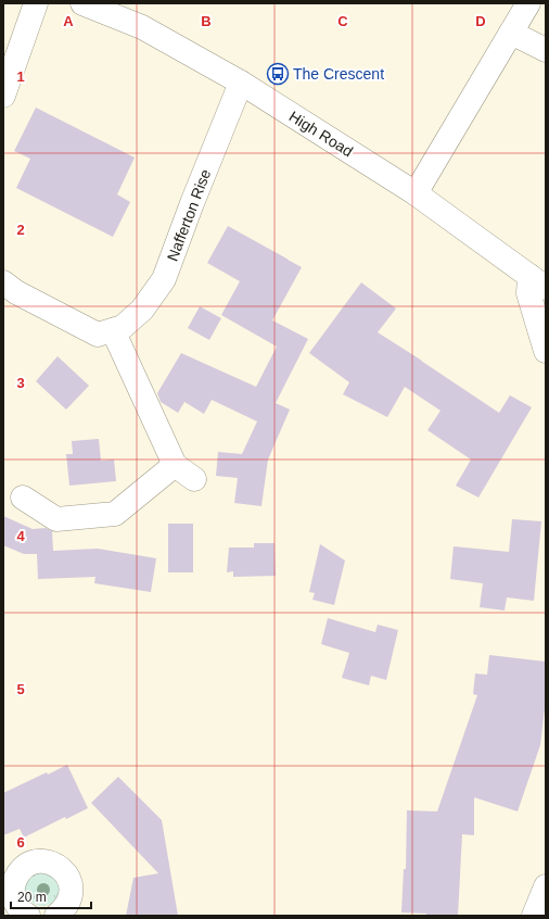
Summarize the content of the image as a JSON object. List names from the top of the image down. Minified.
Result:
{"streets":{"street":["High Road","Nafferton Rise"]},"crossings":[["High Road","Nafferton Rise"]],"places":{"bus stop":["The Crescent"]},"scale_bar":"20 m","grid":{"columns":["A","B","C","D"],"rows":["1","2","3","4","5","6"]}}
